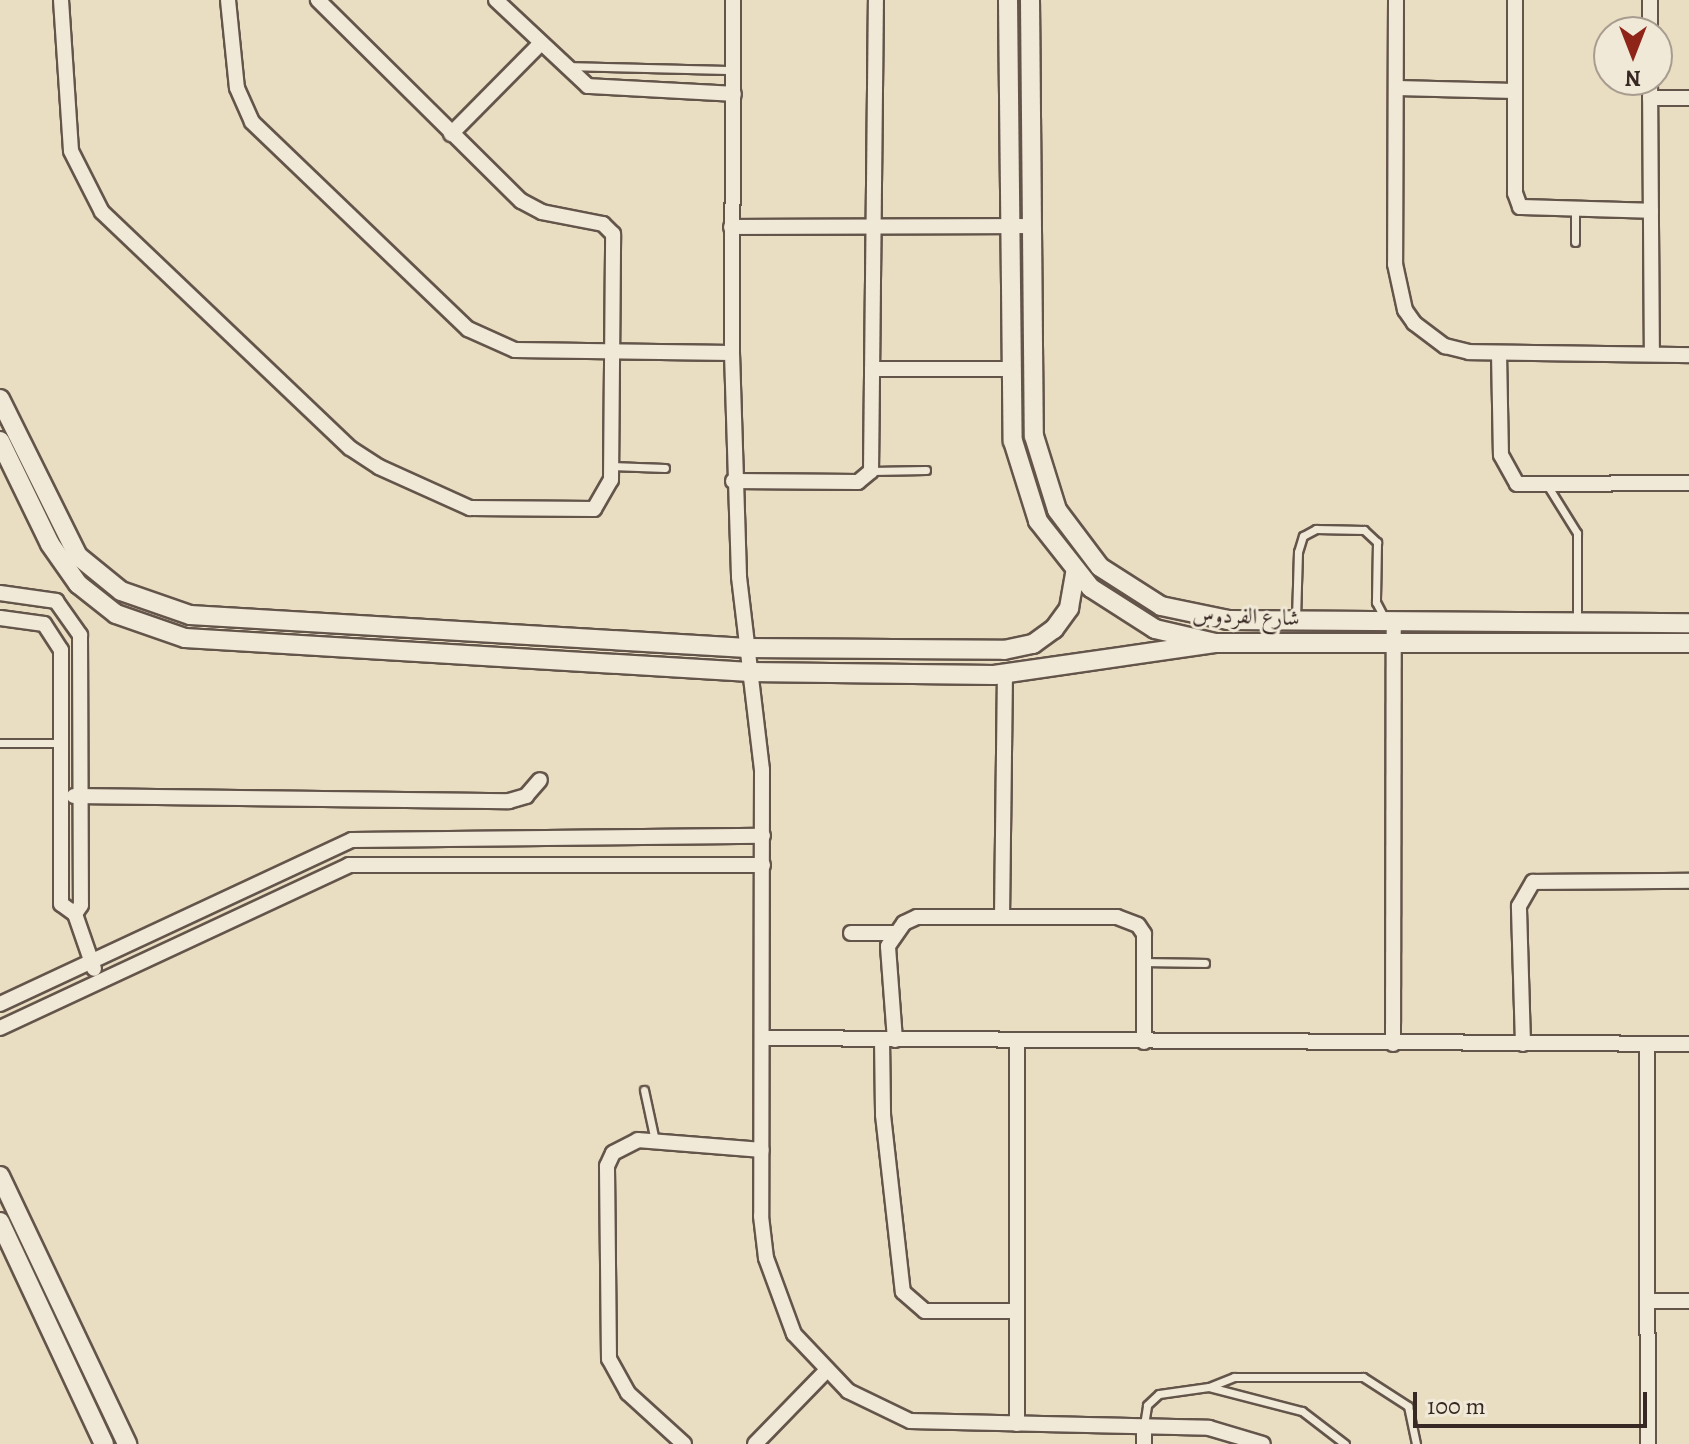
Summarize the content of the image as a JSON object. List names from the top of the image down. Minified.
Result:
{"streets":{"street":["شارع الفردوس"]},"scale_bar":"100 m","north":"bottom"}
